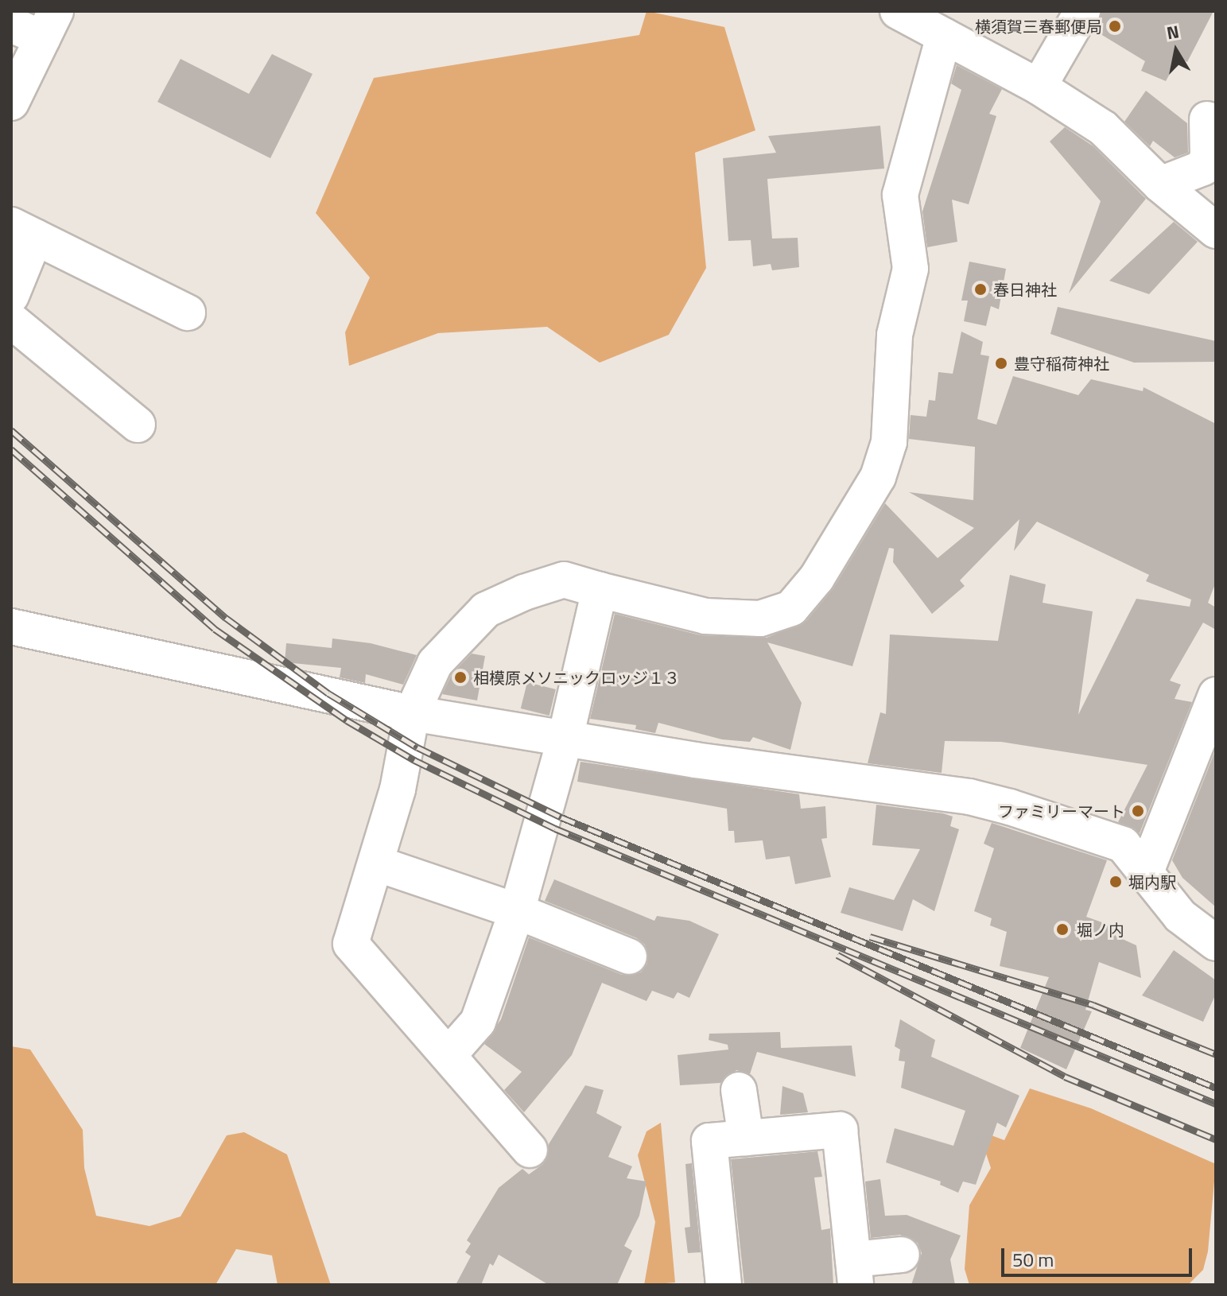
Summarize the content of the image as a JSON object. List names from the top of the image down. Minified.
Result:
{"places":["横須賀三春郵便局","春日神社","豊守稲荷神社","相模原メソニックロッジ１３","ファミリーマート","堀内駅","堀ノ内"],"scale_bar":"50 m","north":"top"}
